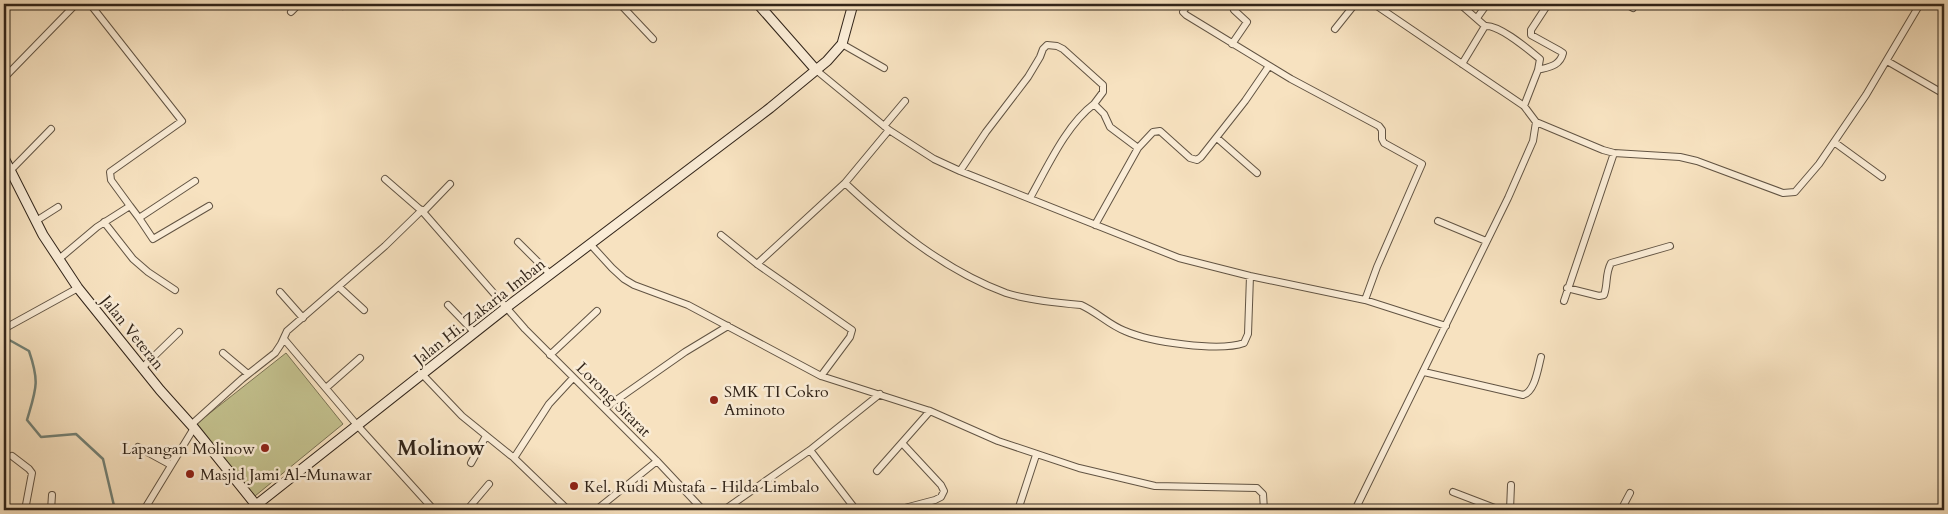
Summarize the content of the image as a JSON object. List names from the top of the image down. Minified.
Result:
{"streets":{"main road":["Jalan Hi. Zakaria Imban","Jalan Veteran"],"street":["Lorong Sitarat"]},"crossings":[["Jalan Hi. Zakaria Imban","Jalan Veteran"],["Jalan Hi. Zakaria Imban","Lorong Sitarat"]],"districts":["Molinow"],"places":["SMK TI Cokro Aminoto","Lapangan Molinow","Masjid Jami Al-Munawar","Kel. Rudi Mustafa - Hilda Limbalo"]}
